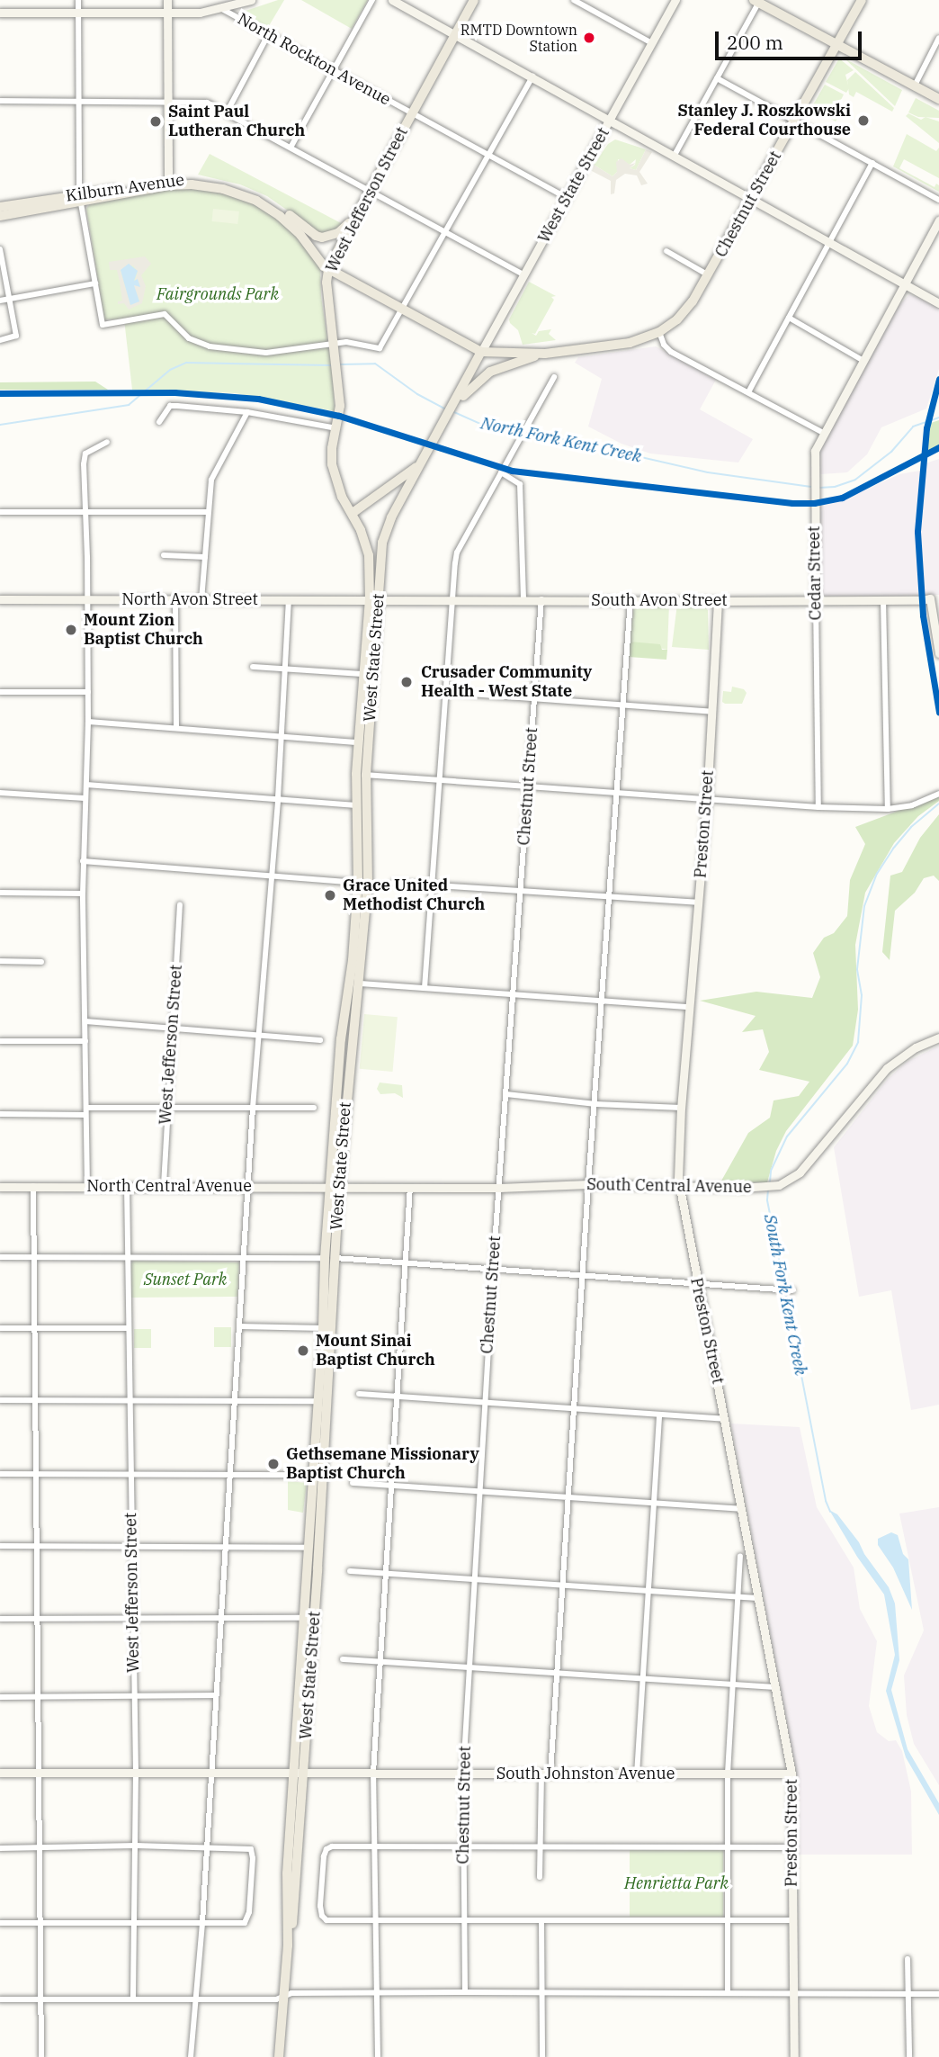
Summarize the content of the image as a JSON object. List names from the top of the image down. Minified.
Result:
{"streets":{"main road":["West State Street","Kilburn Avenue","West Jefferson Street","Chestnut Street"],"street":["North Rockton Avenue","Cedar Street","North Avon Street","South Avon Street","Preston Street","North Central Avenue","South Central Avenue","South Johnston Avenue"]},"crossings":[["North Rockton Avenue","West State Street"],["North Rockton Avenue","West Jefferson Street"],["West State Street","Kilburn Avenue"],["West State Street","West Jefferson Street"],["West State Street","North Avon Street"],["West State Street","South Avon Street"],["West State Street","North Central Avenue"],["West State Street","South Central Avenue"],["West State Street","South Johnston Avenue"],["Kilburn Avenue","West Jefferson Street"],["Kilburn Avenue","Chestnut Street"],["West Jefferson Street","North Central Avenue"],["West Jefferson Street","South Johnston Avenue"],["Chestnut Street","South Avon Street"],["Chestnut Street","South Central Avenue"],["Chestnut Street","South Johnston Avenue"],["Cedar Street","South Avon Street"],["North Avon Street","South Avon Street"],["South Avon Street","Preston Street"],["Preston Street","South Central Avenue"],["Preston Street","South Johnston Avenue"],["North Central Avenue","South Central Avenue"]],"water":["North Fork Kent Creek","South Fork Kent Creek"],"parks":["Fairgrounds Park","Sunset Park","Henrietta Park"],"places":["RMTD Downtown Station","Stanley J. Roszkowski Federal Courthouse","Saint Paul Lutheran Church","Mount Zion Baptist Church","Crusader Community Health - West State","Grace United Methodist Church","Mount Sinai Baptist Church","Gethsemane Missionary Baptist Church"],"scale_bar":"200 m"}
